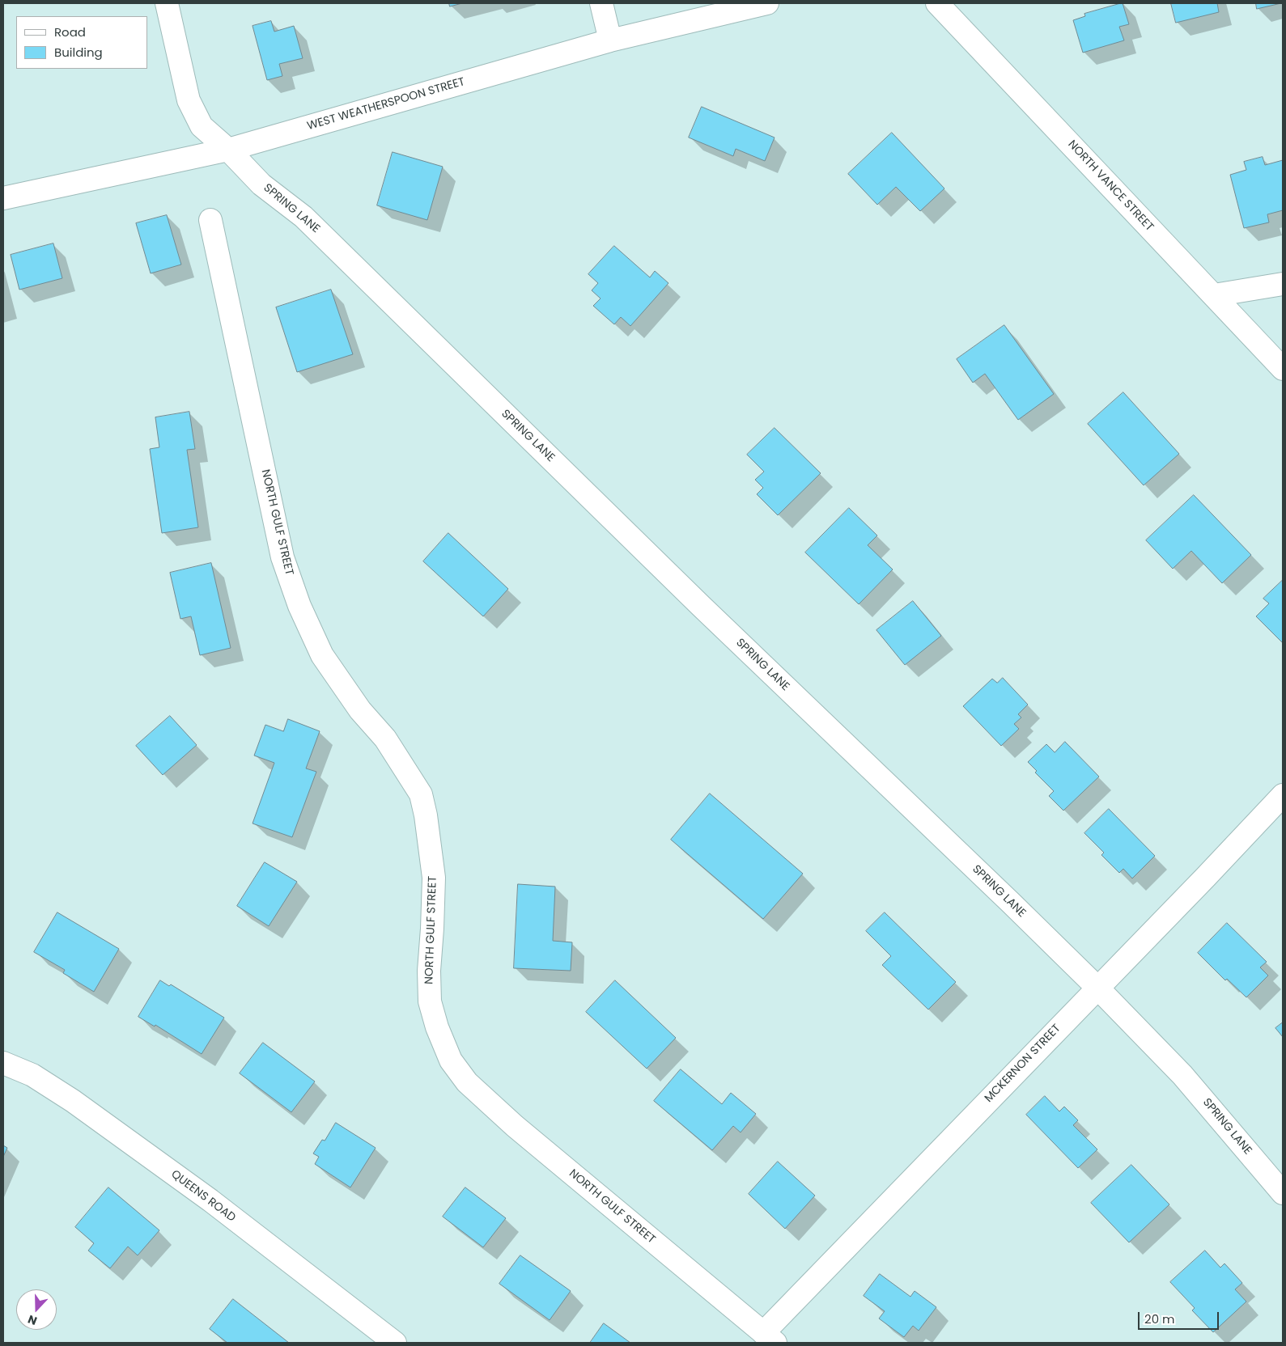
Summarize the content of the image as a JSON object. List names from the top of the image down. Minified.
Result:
{"streets":{"street":["WEST WEATHERSPOON STREET","NORTH VANCE STREET","SPRING LANE","NORTH GULF STREET","MCKERNON STREET","QUEENS ROAD"]},"crossings":[["WEST WEATHERSPOON STREET","SPRING LANE"],["SPRING LANE","MCKERNON STREET"],["NORTH GULF STREET","MCKERNON STREET"]],"legend":["Road","Building"],"scale_bar":"20 m","north":"bottom"}
